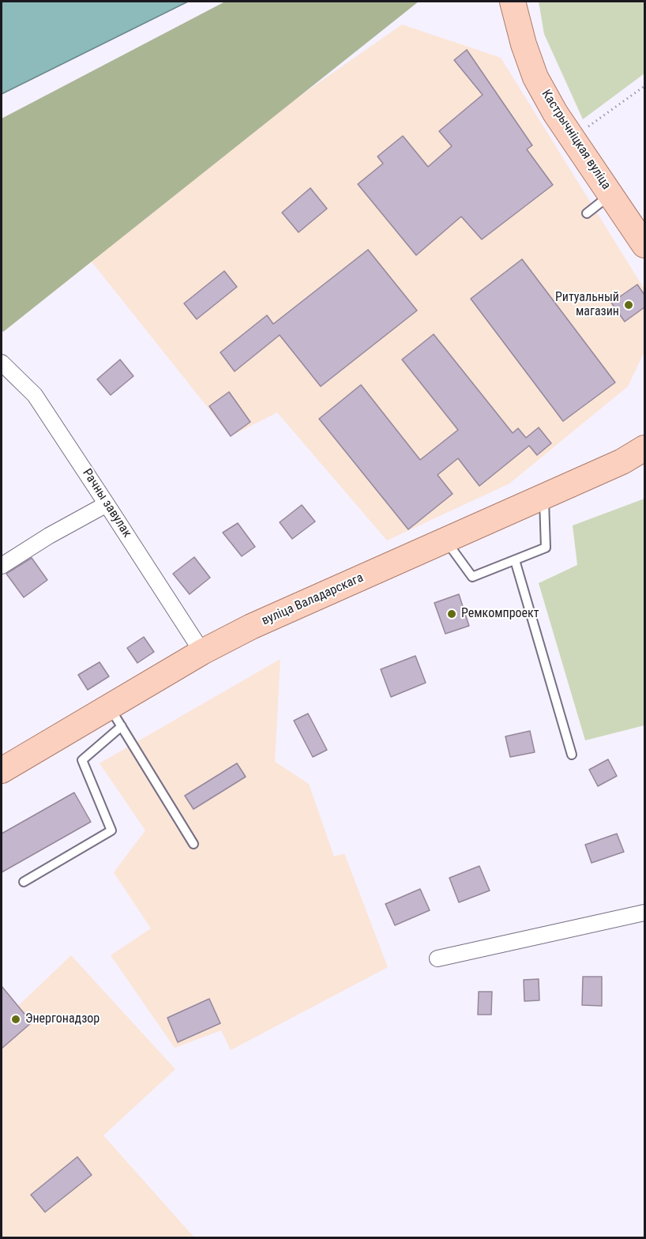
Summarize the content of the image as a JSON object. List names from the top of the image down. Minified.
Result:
{"streets":{"main road":["Кастрычніцкая вуліца","вуліца Валадарскага"],"street":["Рачны завулак"]},"crossings":[["Рачны завулак","вуліца Валадарскага"]],"places":["Ритуальный магазин","Ремкомпроект","Энергонадзор"]}
